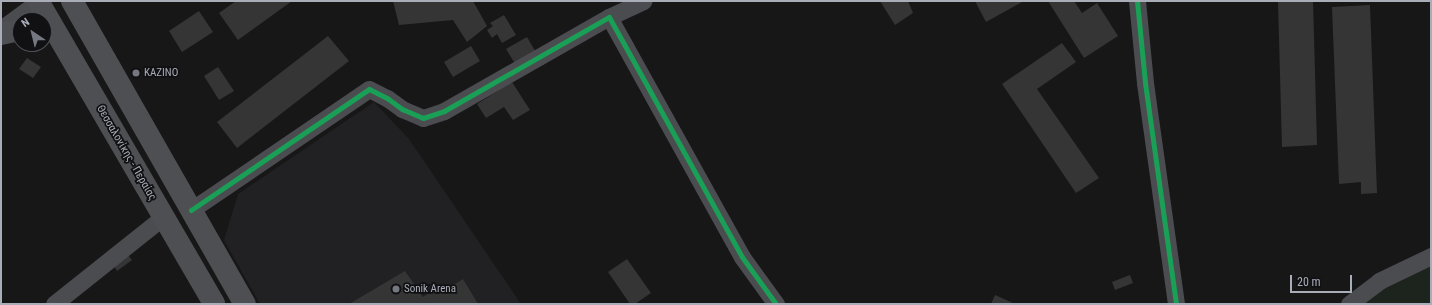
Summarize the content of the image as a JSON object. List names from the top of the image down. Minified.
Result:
{"streets":{"main road":["Θεσσαλονίκης - Περαίας"]},"places":["ΚΑΖΙΝΟ","Sonik Arena"],"scale_bar":"20 m","north":"top left"}
